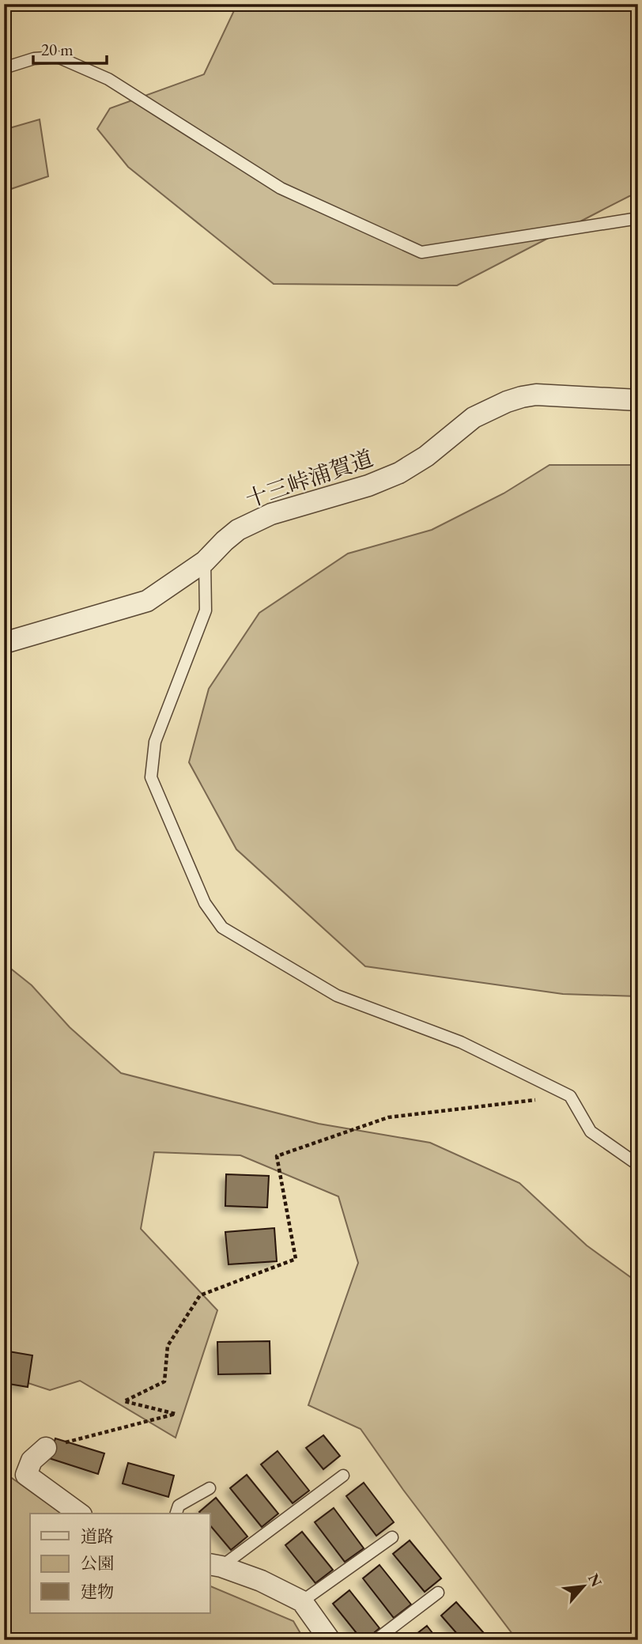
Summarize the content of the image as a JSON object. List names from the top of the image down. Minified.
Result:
{"streets":{"street":["十三峠浦賀道"]},"legend":["道路","公園","建物"],"scale_bar":"20 m","north":"top right"}
